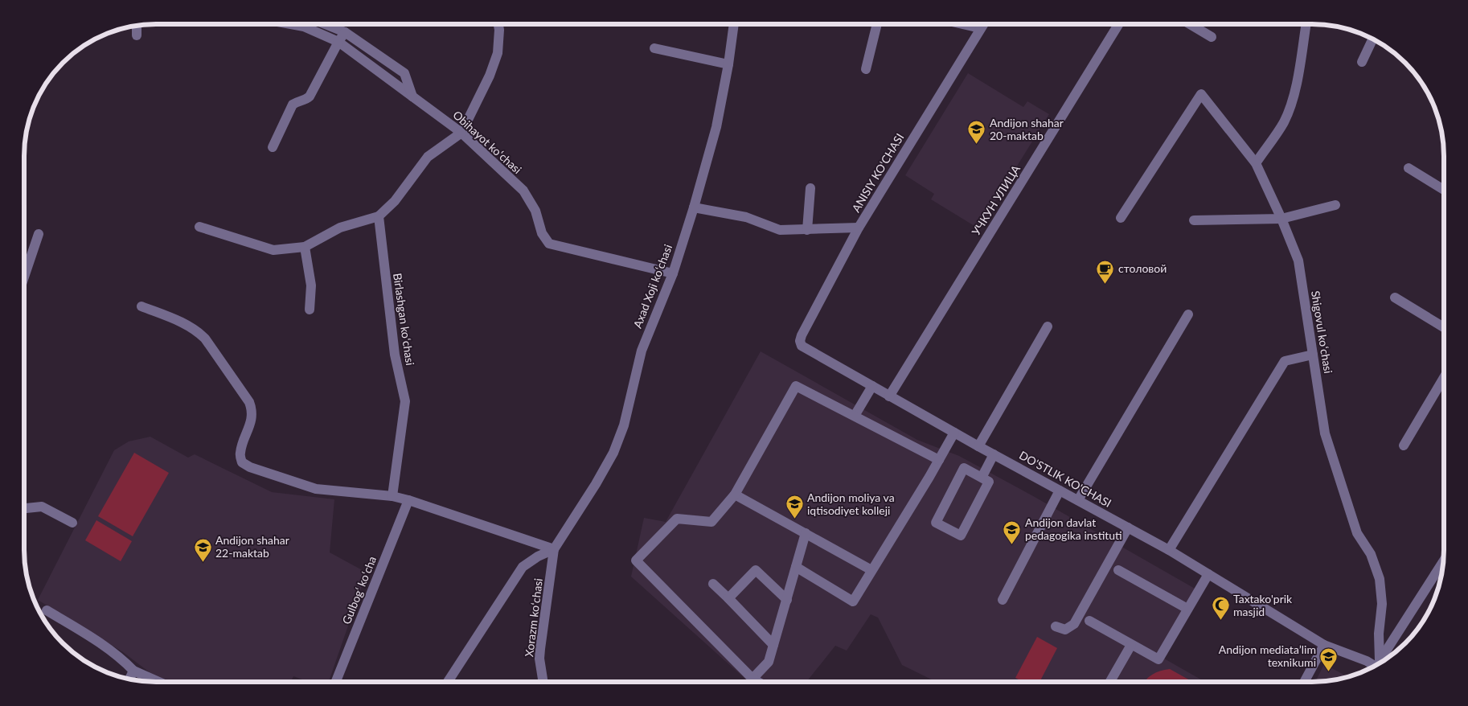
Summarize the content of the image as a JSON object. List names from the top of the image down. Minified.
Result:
{"streets":{"street":["Obihayot koʻchasi","ANISIY KO'CHASI","УЧКУН УЛИЦА","Axad Xoji koʻchasi","Birlashgan koʻchasi","Shigovul koʻchasi","DO'STLIK KO'CHASI","Gulbogʻ koʻcha","Xorazm koʻchasi"]},"crossings":[["Obihayot koʻchasi","Axad Xoji koʻchasi"],["ANISIY KO'CHASI","DO'STLIK KO'CHASI"],["УЧКУН УЛИЦА","DO'STLIK KO'CHASI"],["Axad Xoji koʻchasi","Xorazm koʻchasi"]],"places":{"school or university":["Andijon shahar 20-maktab","Andijon moliya va iqtisodiyet kolleji","Andijon davlat pedagogika instituti","Andijon shahar 22-maktab","Andijon mediataʼlim texnikumi"],"cafe":["столовой"],"mosque":["Taxtako'prik masjid"]}}
